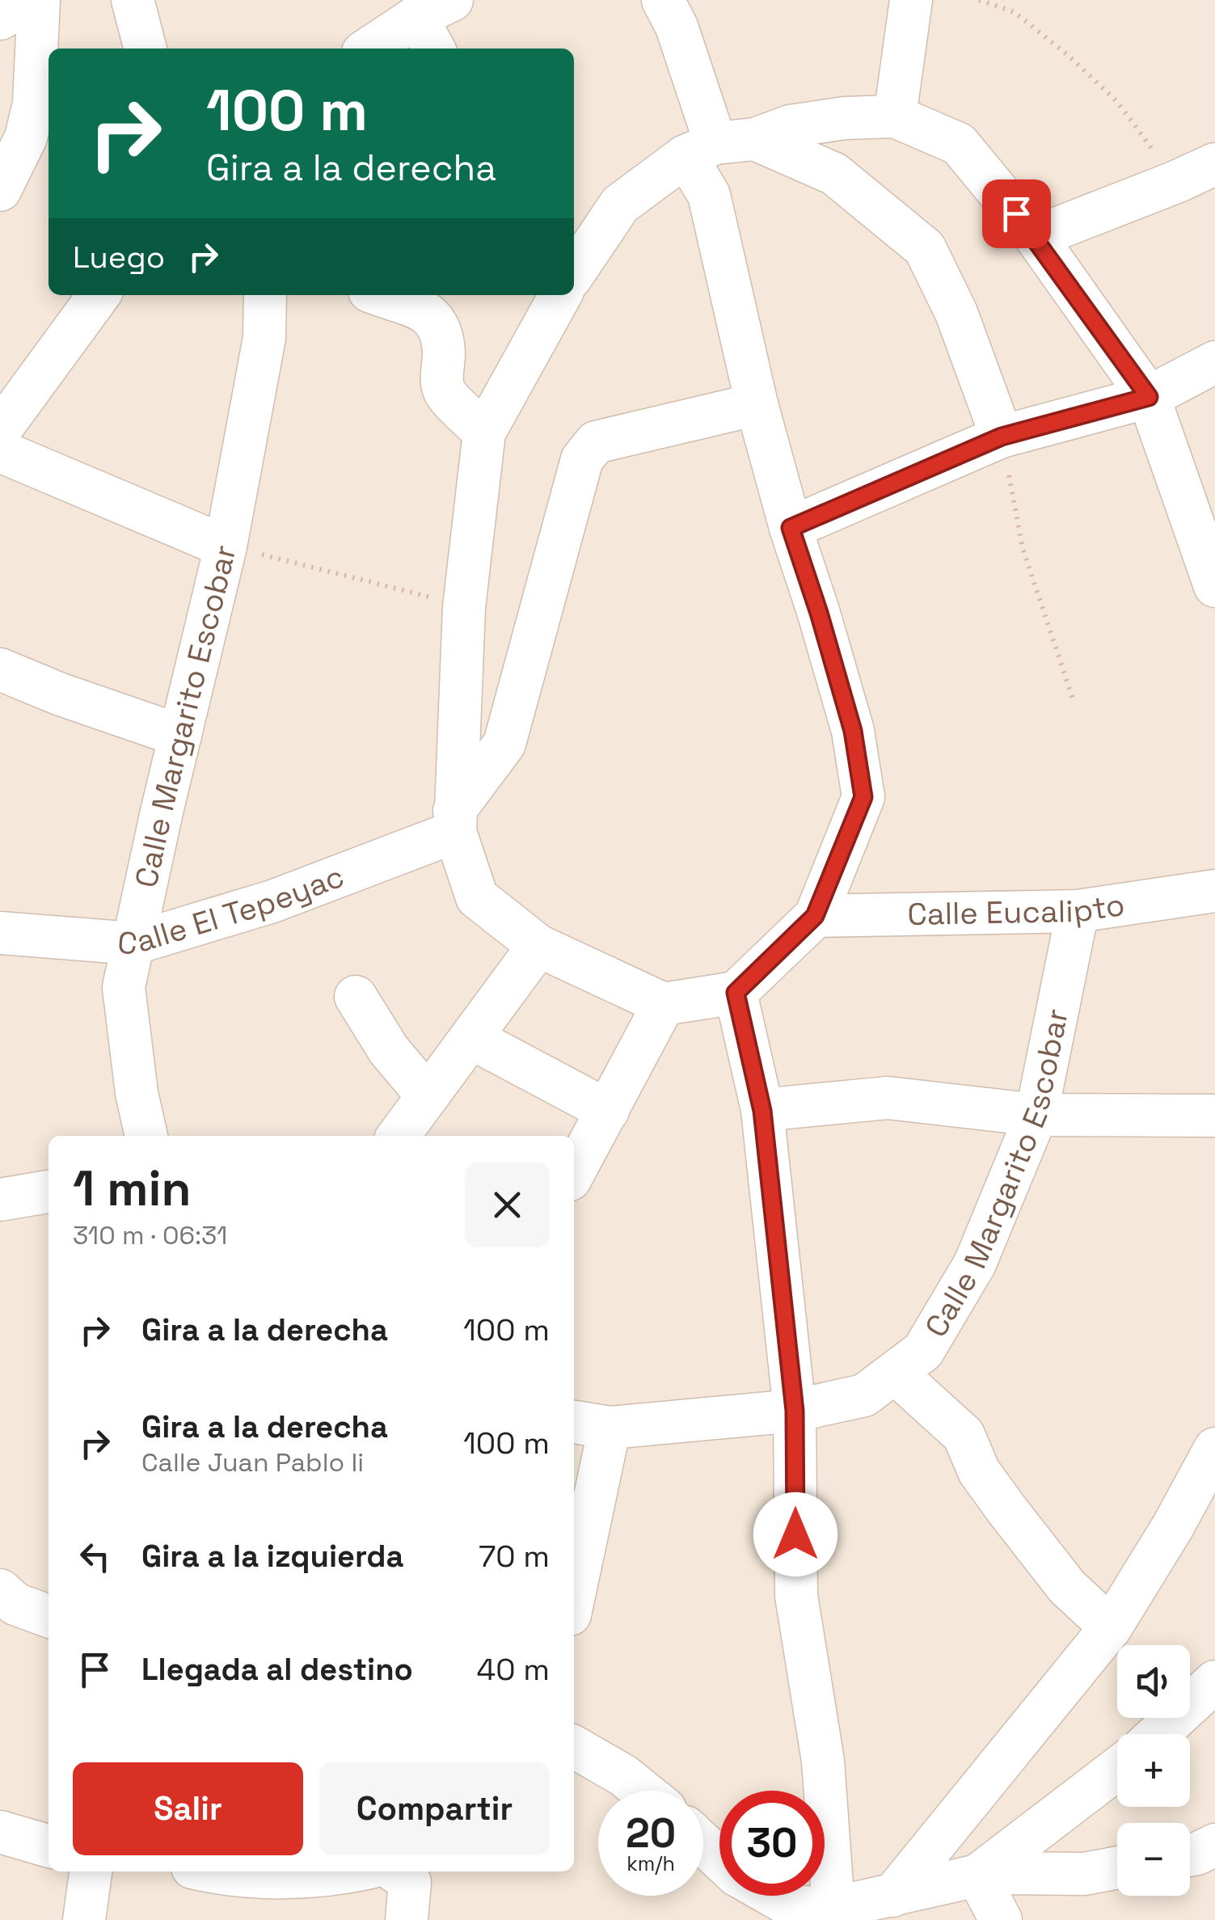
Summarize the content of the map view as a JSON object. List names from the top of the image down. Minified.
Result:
{"streets":{"street":["Calle Margarito Escobar","Calle El Tepeyac","Calle Eucalipto"]},"crossings":[["Calle Margarito Escobar","Calle El Tepeyac"],["Calle Margarito Escobar","Calle Eucalipto"]],"page":{"turn":["100 m","Gira a la derecha"],"then":"Luego","heading":["1 min","310 m · 06:31"],"list":[{"name":"Gira a la derecha","value":"100 m"},{"name":"Gira a la derecha","note":"Calle Juan Pablo Ii","value":"100 m"},{"name":"Gira a la izquierda","value":"70 m"},{"name":"Llegada al destino","value":"40 m"}],"map_buttons":["+","−"],"buttons":["Salir","Compartir"],"speed":"20 km/h","limit":"30"}}
